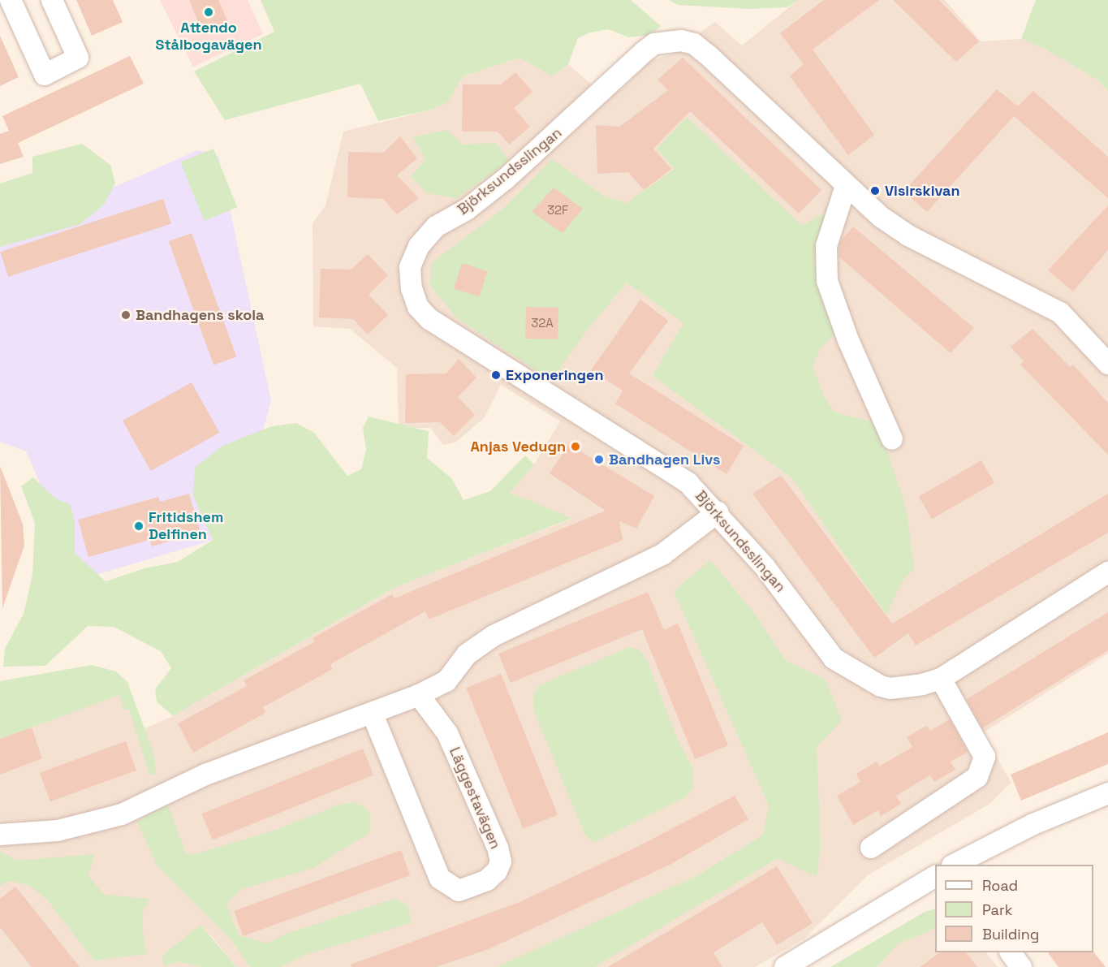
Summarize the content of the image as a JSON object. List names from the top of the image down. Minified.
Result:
{"streets":{"street":["Björksundsslingan","Läggestavägen"]},"places":["Attendo Stålbogavägen","Visirskivan","Bandhagens skola","Exponeringen","Anjas Vedugn","Bandhagen Livs","Fritidshem Delfinen"],"house_numbers":["32F","32A"],"legend":["Road","Park","Building"]}
